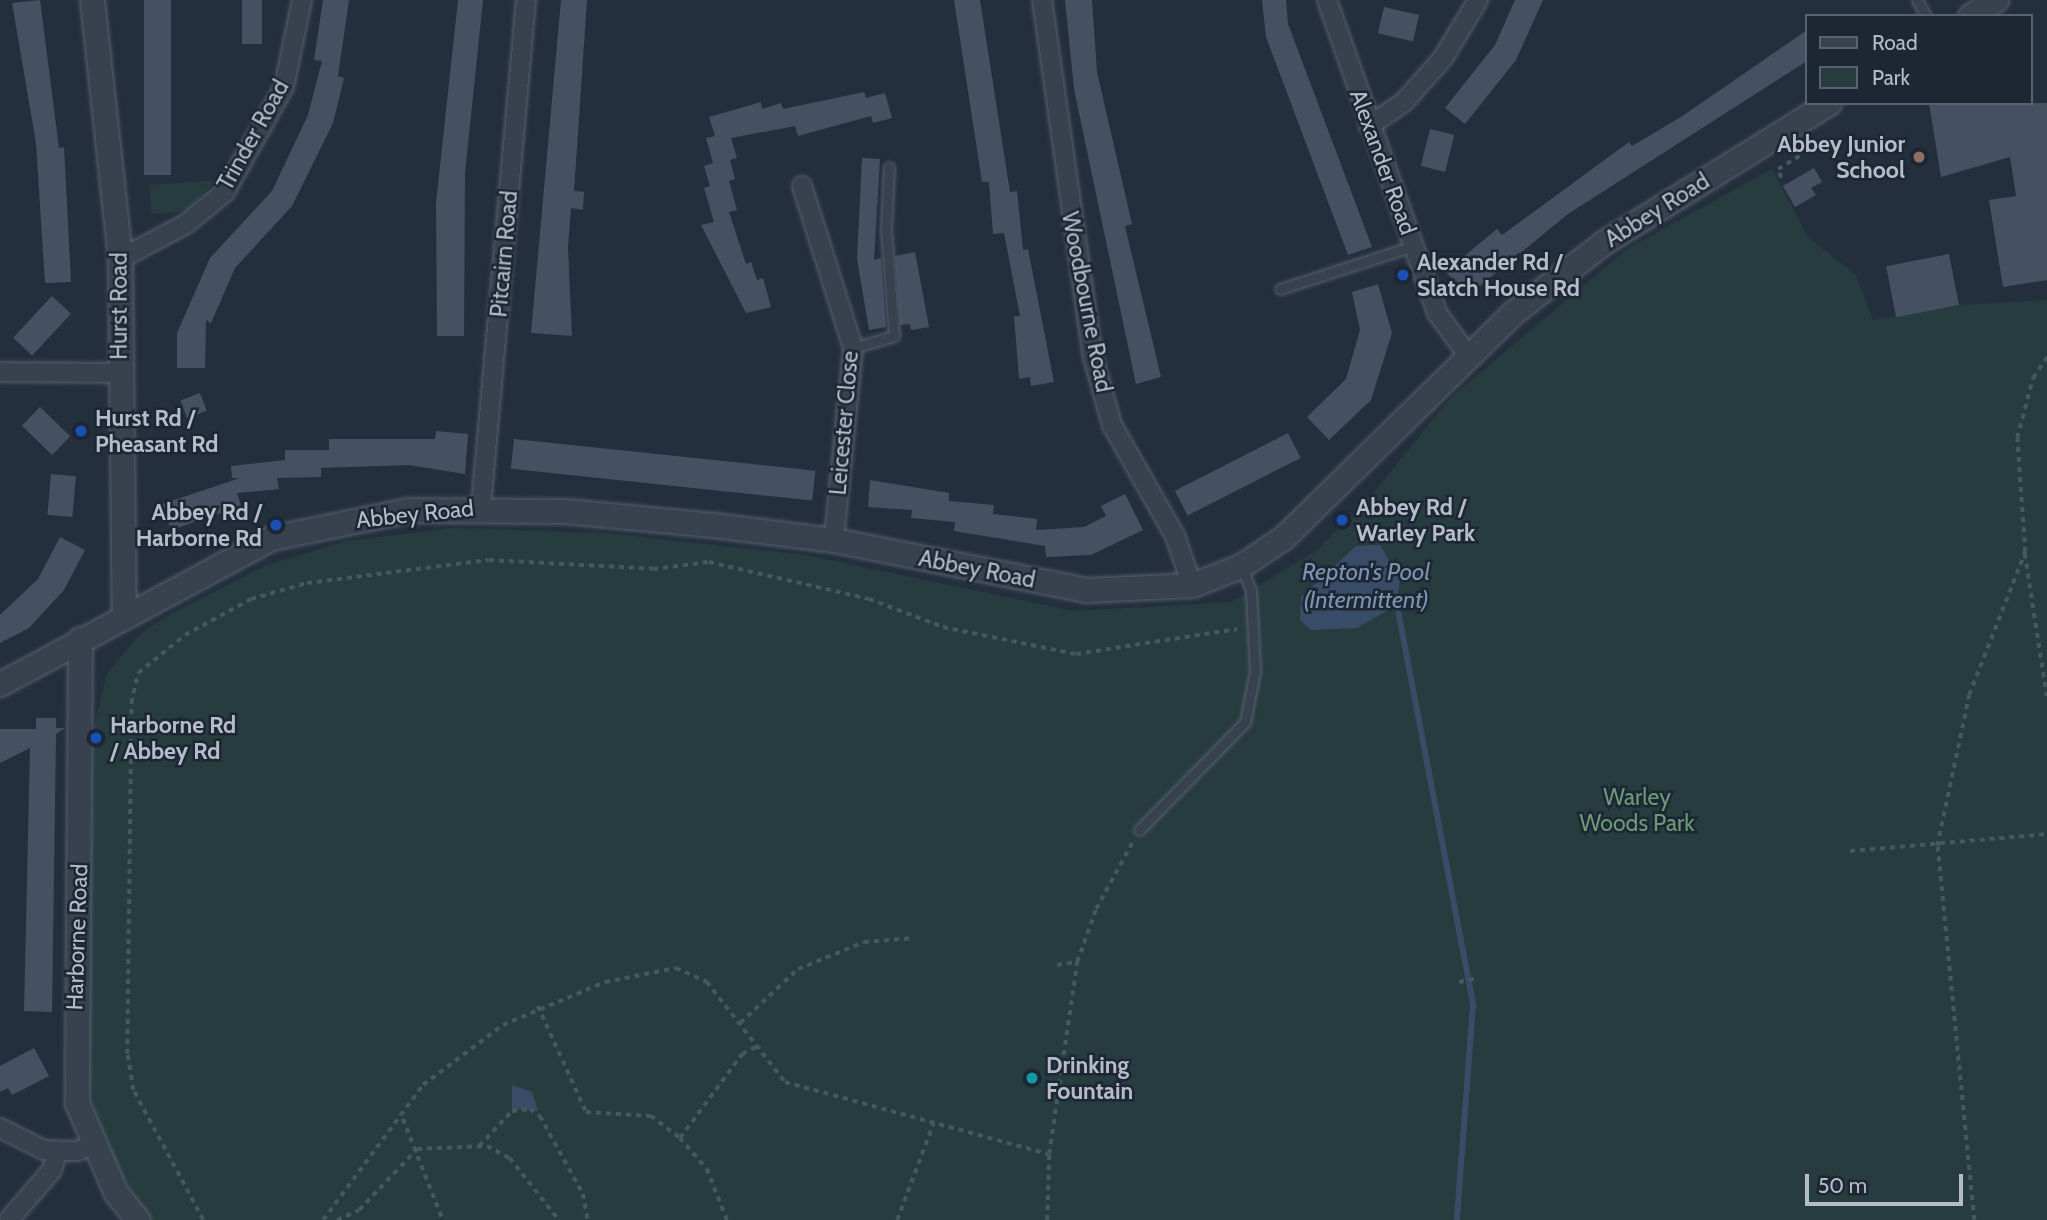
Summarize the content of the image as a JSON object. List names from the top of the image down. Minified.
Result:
{"streets":{"street":["Trinder Road","Alexander Road","Abbey Road","Pitcairn Road","Woodbourne Road","Hurst Road","Leicester Close","Harborne Road"]},"crossings":[["Trinder Road","Hurst Road"],["Alexander Road","Abbey Road"],["Abbey Road","Pitcairn Road"],["Abbey Road","Woodbourne Road"],["Abbey Road","Hurst Road"],["Abbey Road","Leicester Close"],["Abbey Road","Harborne Road"]],"water":["Repton's Pool (Intermittent)"],"parks":["Warley Woods Park"],"places":["Abbey Junior School","Alexander Rd / Slatch House Rd","Hurst Rd / Pheasant Rd","Abbey Rd / Warley Park","Abbey Rd / Harborne Rd","Harborne Rd / Abbey Rd","Drinking Fountain"],"legend":["Road","Park"],"scale_bar":"50 m"}
